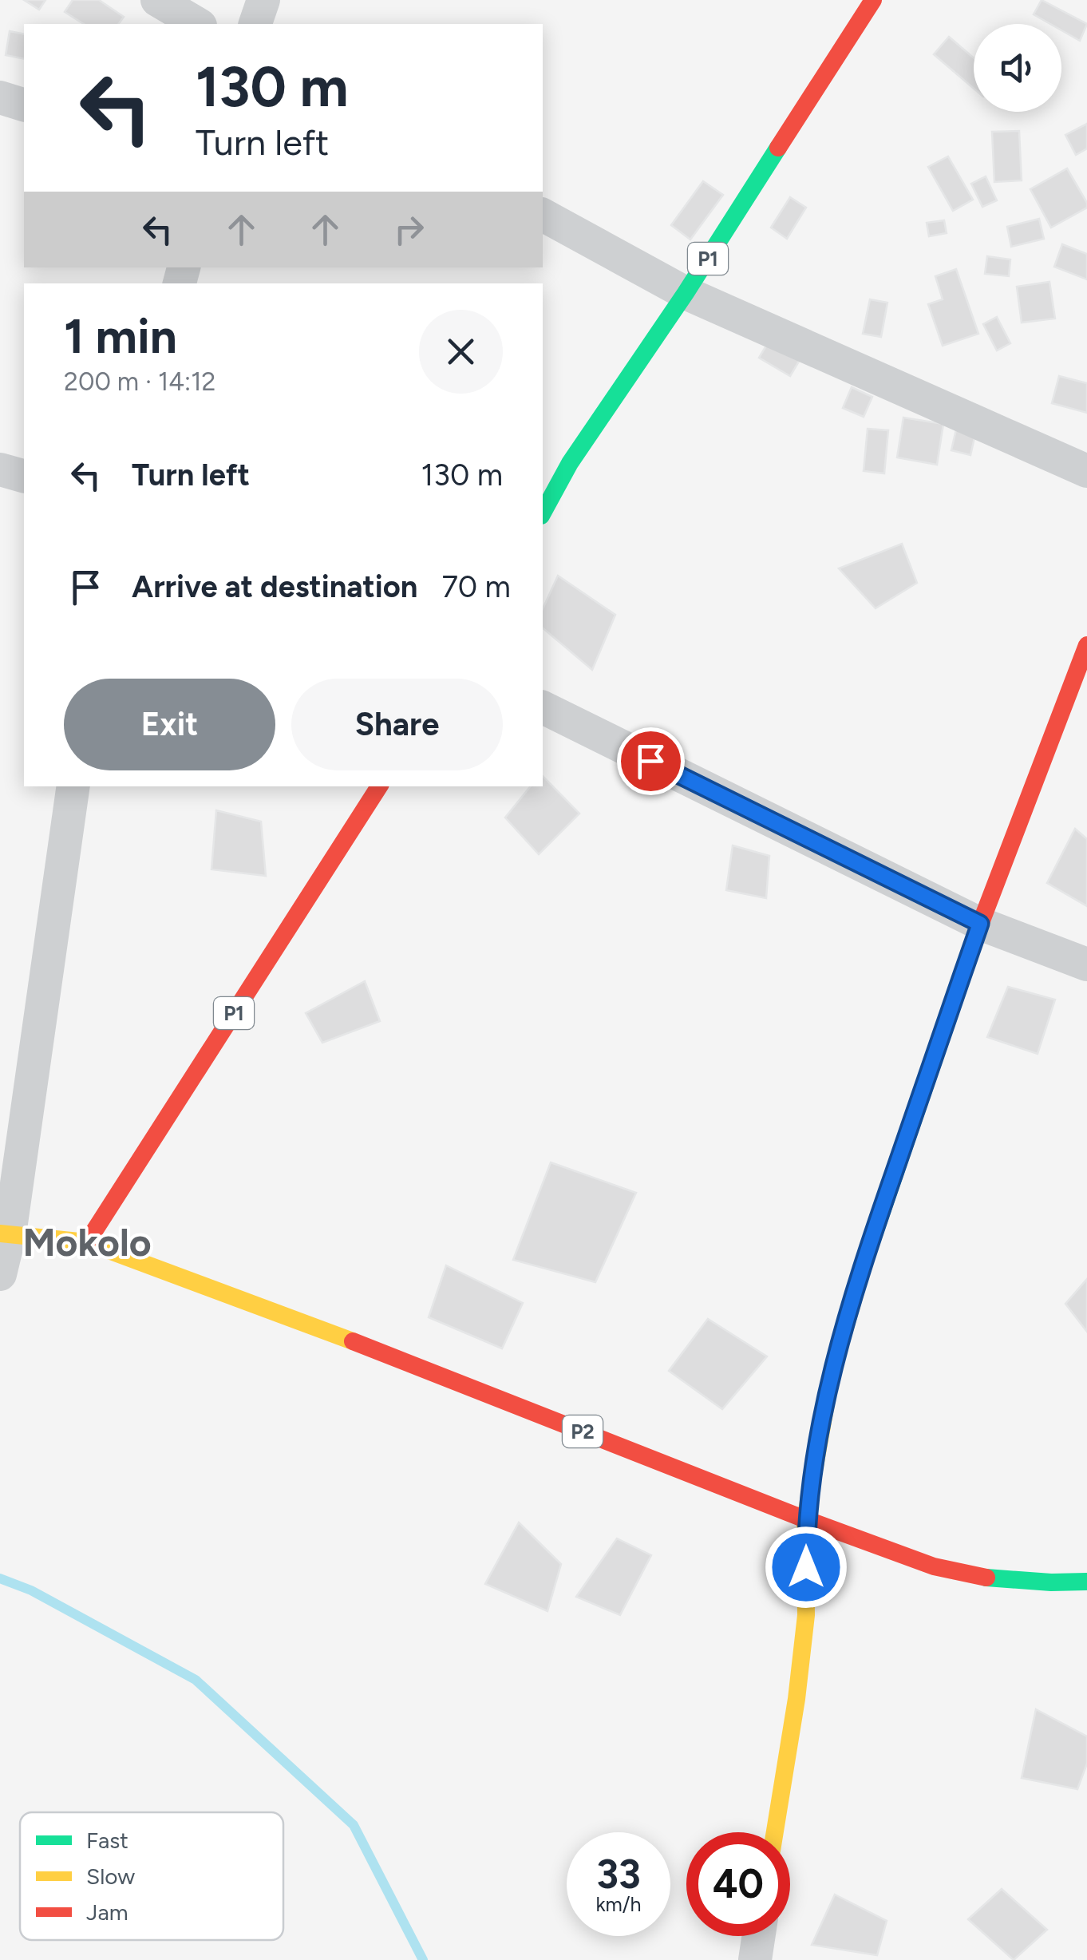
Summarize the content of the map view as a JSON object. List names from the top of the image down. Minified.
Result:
{"streets":{"main road":["P1","P2"]},"crossings":[["P1","P2"]],"districts":["Mokolo"],"legend":["Fast","Slow","Jam"],"page":{"turn":["130 m","Turn left"],"heading":["1 min","200 m · 14:12"],"list":[{"name":"Turn left","value":"130 m"},{"name":"Arrive at destination","value":"70 m"}],"buttons":["Exit","Share"],"speed":"33 km/h","limit":"40"}}
